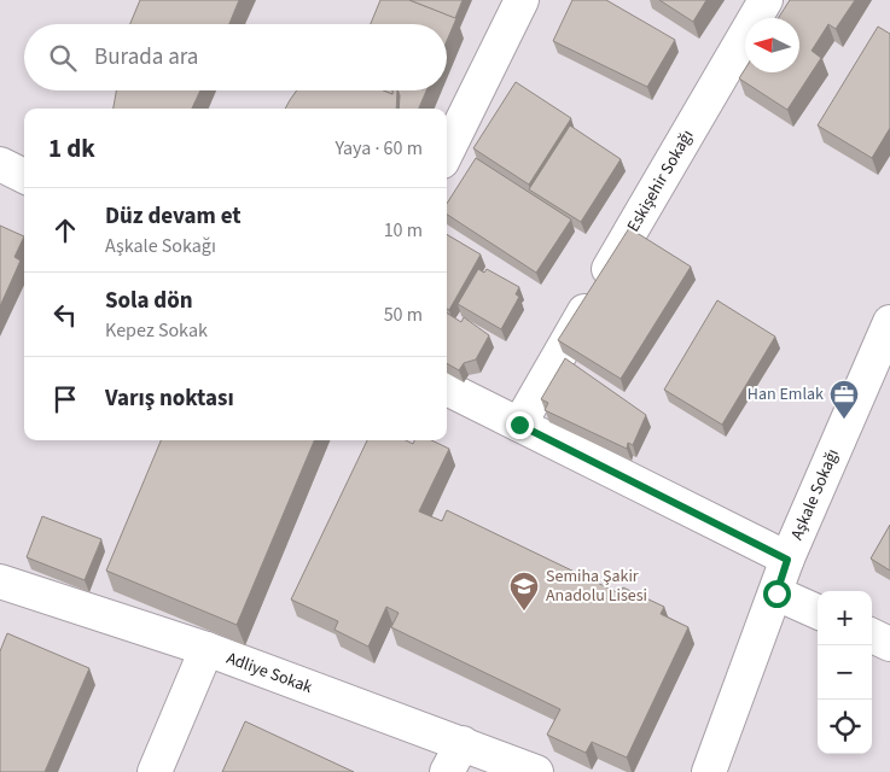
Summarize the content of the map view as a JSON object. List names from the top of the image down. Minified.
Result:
{"streets":{"street":["Eskişehir Sokağı","Aşkale Sokağı","Adliye Sokak"]},"places":{"office":["Han Emlak"],"school or university":["Semiha Şakir Anadolu Lisesi"]},"north":"left","page":{"search":"Burada ara","heading":["1 dk","Yaya · 60 m"],"list":[["Düz devam et","Aşkale Sokağı","10 m"],["Sola dön","Kepez Sokak","50 m"],"Varış noktası"],"map_buttons":["+","−"]}}
